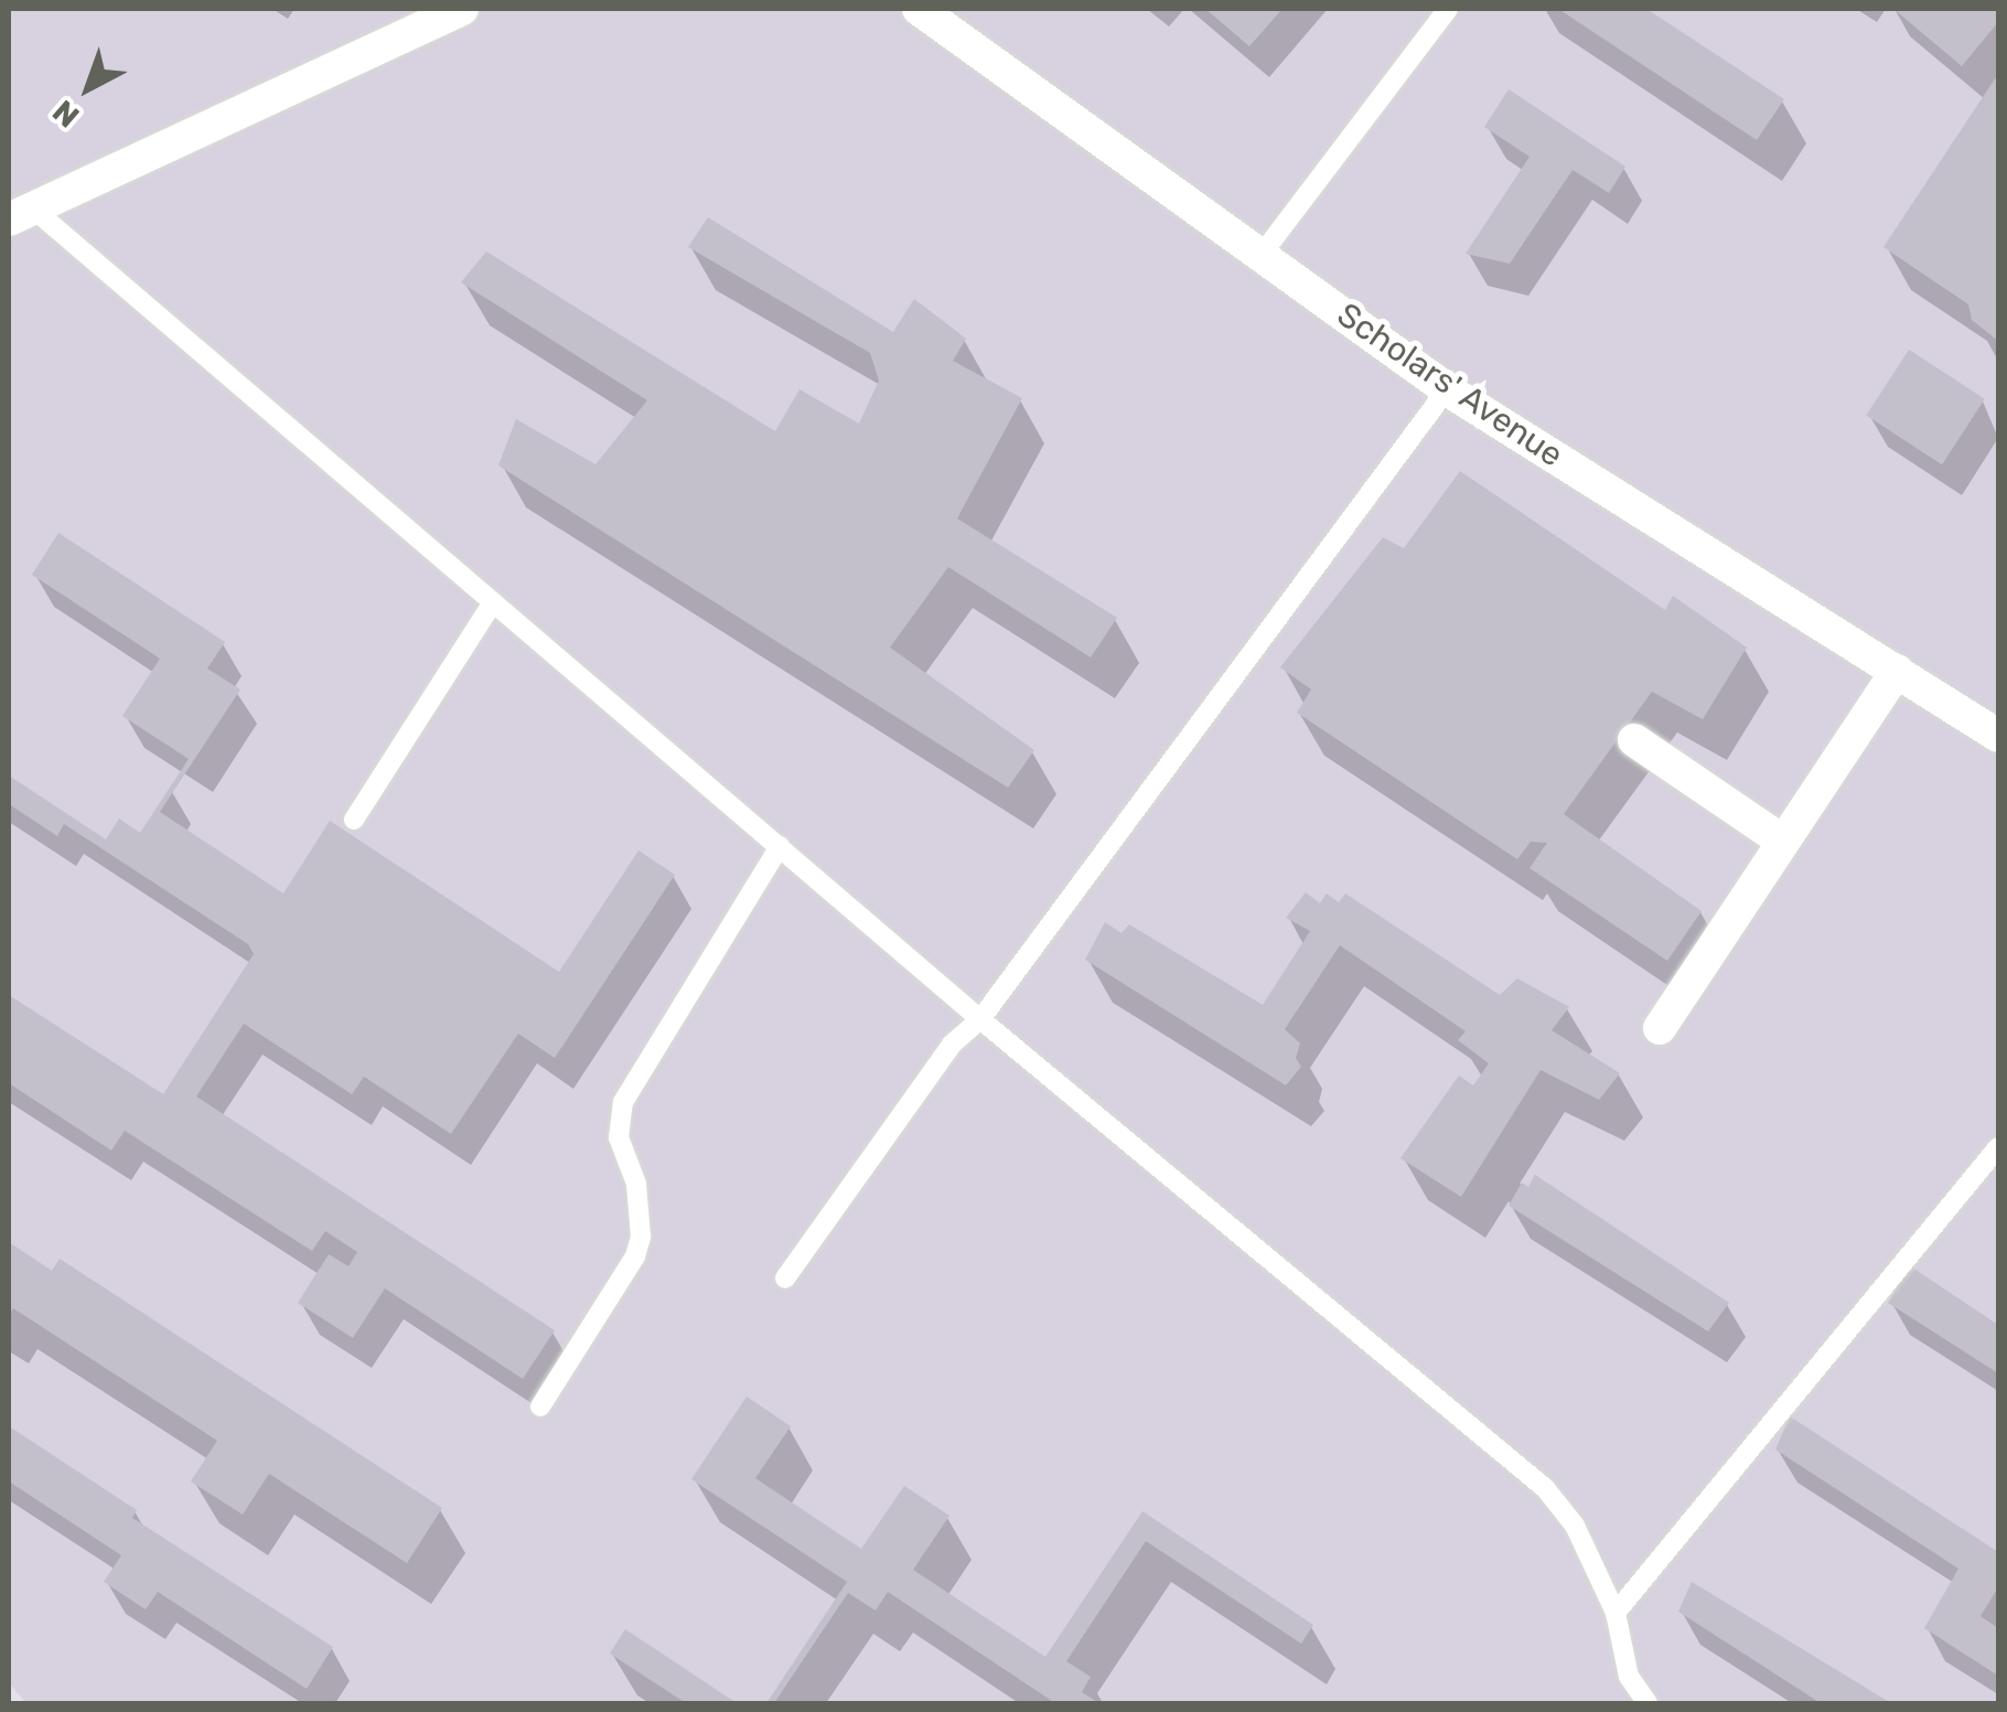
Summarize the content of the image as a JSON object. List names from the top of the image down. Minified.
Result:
{"streets":{"street":["Scholars' Avenue"]},"north":"bottom left"}
